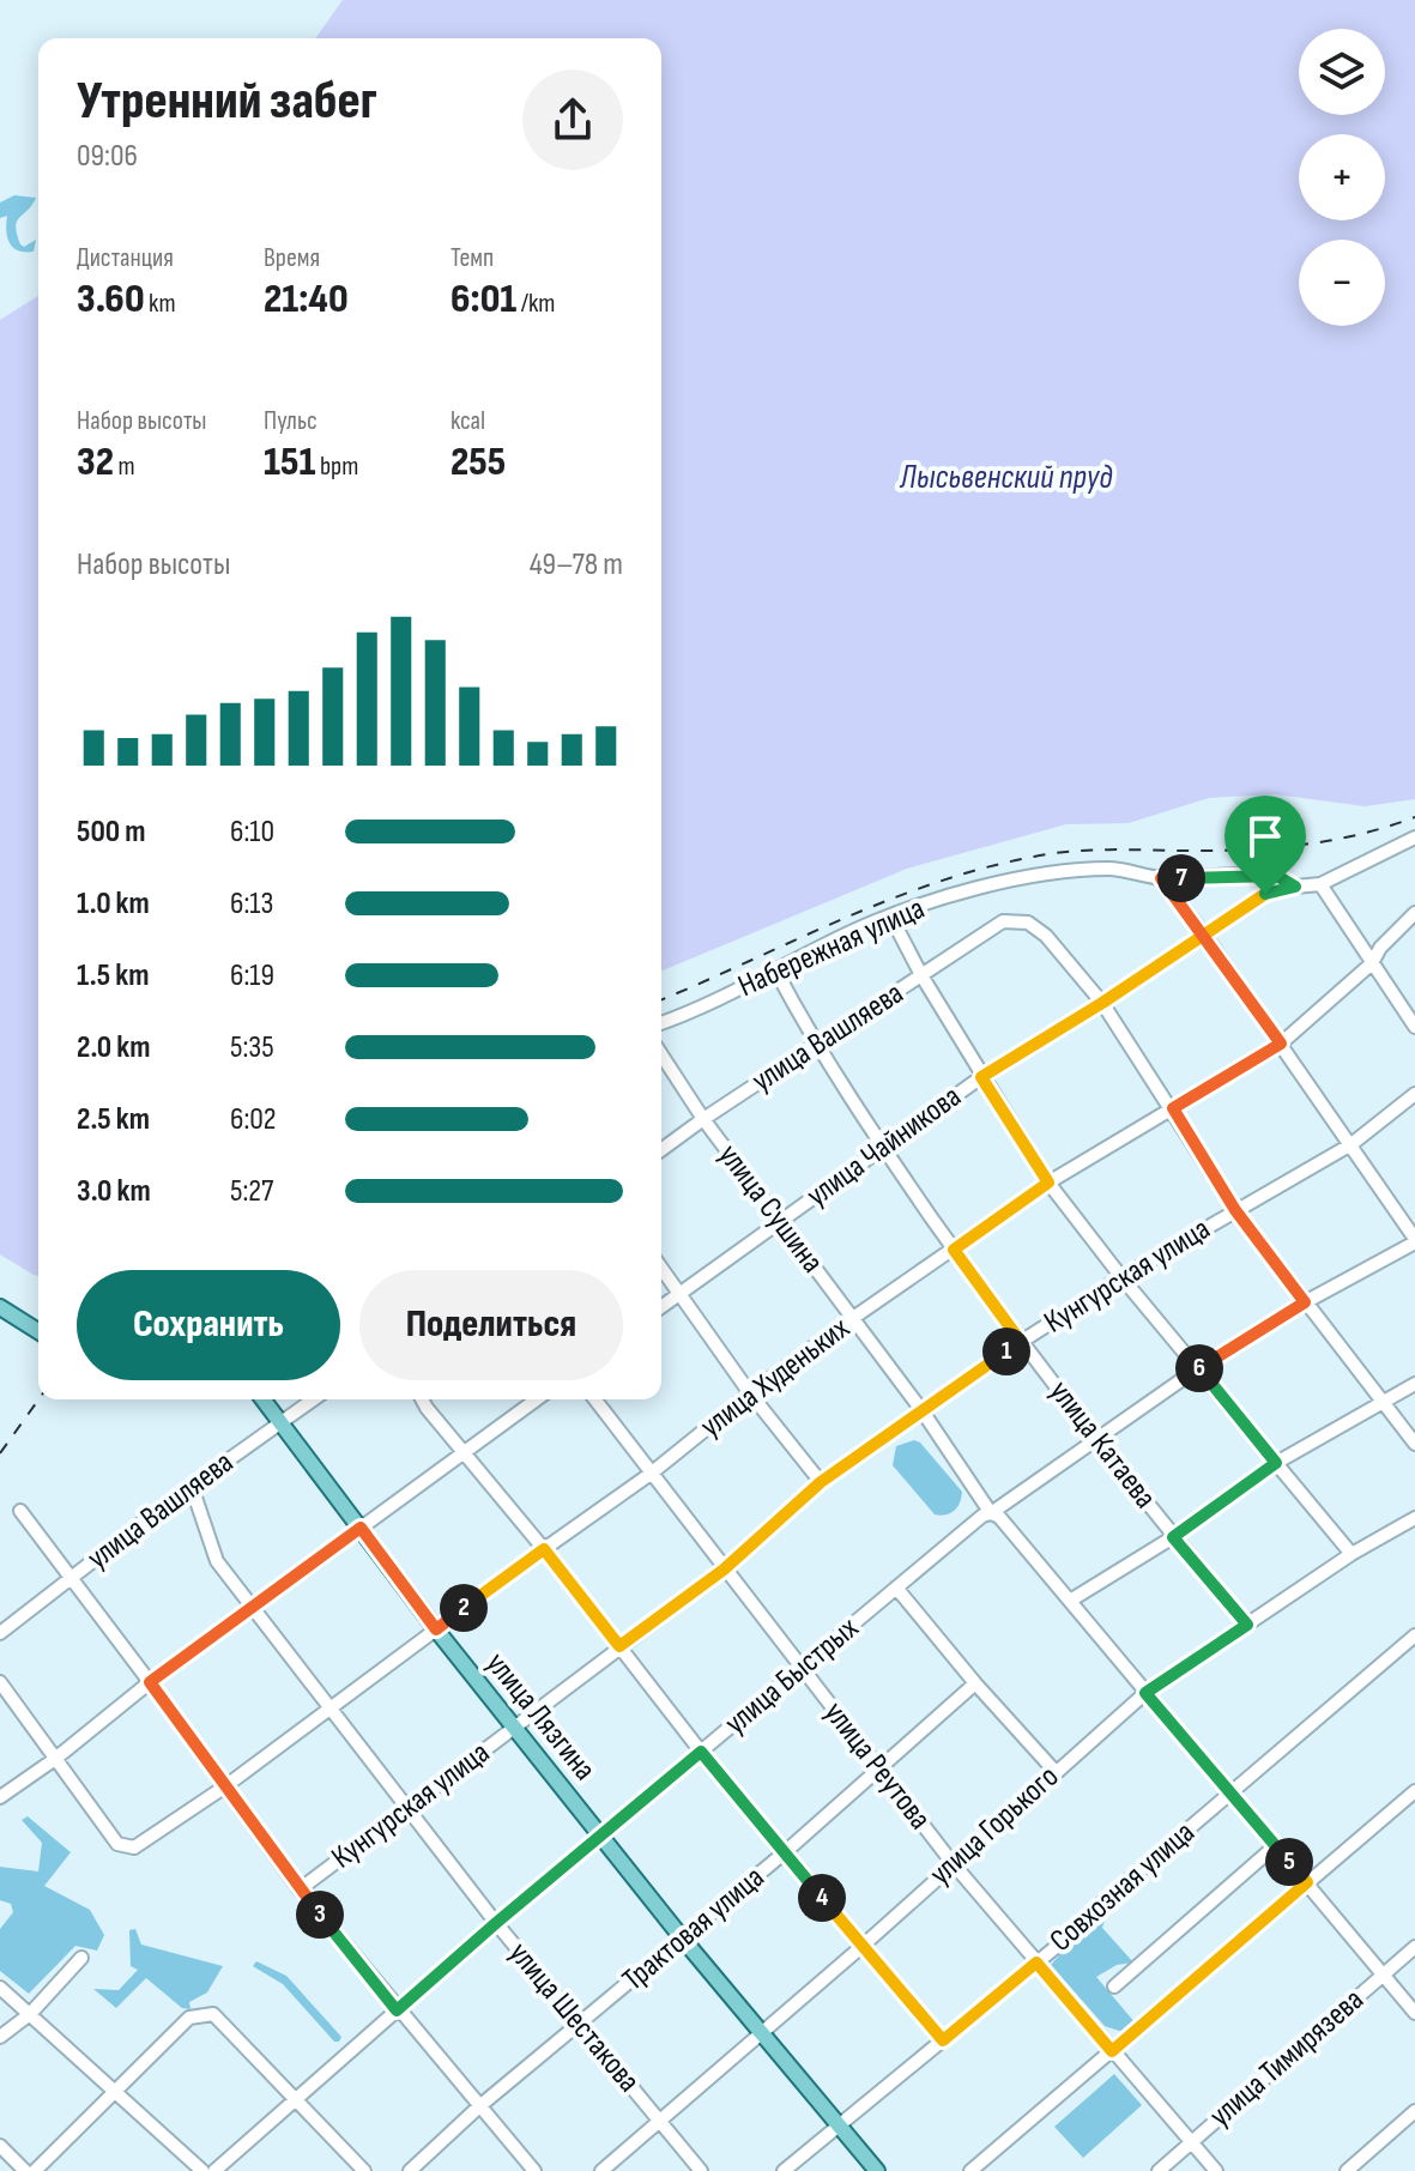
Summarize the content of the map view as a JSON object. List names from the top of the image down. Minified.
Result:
{"streets":{"main road":["улица Лязгина"],"street":["Набережная улица","улица Вашляева","улица Чайникова","улица Сушина","Кунгурская улица","улица Худеньких","улица Катаева","улица Быстрых","улица Реутова","улица Горького","Совхозная улица","Трактовая улица","улица Шестакова","улица Тимирязева"]},"crossings":[["Набережная улица","улица Чайникова"],["Набережная улица","улица Катаева"],["улица Вашляева","улица Чайникова"],["улица Вашляева","улица Сушина"],["улица Вашляева","улица Катаева"],["улица Вашляева","улица Лязгина"],["улица Вашляева","улица Шестакова"],["улица Чайникова","улица Сушина"],["улица Чайникова","улица Катаева"],["улица Сушина","Кунгурская улица"],["улица Сушина","улица Худеньких"],["улица Сушина","улица Быстрых"],["Кунгурская улица","улица Катаева"],["Кунгурская улица","улица Лязгина"],["Кунгурская улица","улица Реутова"],["Кунгурская улица","улица Шестакова"],["улица Худеньких","улица Катаева"],["улица Худеньких","улица Лязгина"],["улица Худеньких","улица Реутова"],["улица Худеньких","улица Шестакова"],["улица Катаева","улица Быстрых"],["улица Катаева","улица Горького"],["улица Быстрых","улица Лязгина"],["улица Быстрых","улица Реутова"],["улица Быстрых","улица Шестакова"],["улица Лязгина","улица Горького"],["улица Лязгина","Совхозная улица"],["улица Лязгина","Трактовая улица"],["улица Реутова","улица Горького"],["улица Реутова","Совхозная улица"],["улица Реутова","Трактовая улица"],["улица Реутова","улица Тимирязева"],["улица Горького","улица Шестакова"],["Трактовая улица","улица Шестакова"]],"water":["Лысьвенский пруд"],"page":{"map_buttons":["+","−"],"heading":["Утренний забег","09:06"],"stats":[["Дистанция","3.60 km"],["Время","21:40"],["Темп","6:01 /km"],["Набор высоты","32 m"],["Пульс","151 bpm"],["kcal","255"]],"chart":["Набор высоты","49–78 m"],"list":[{"name":"500 m","note":"6:10"},{"name":"1.0 km","note":"6:13"},{"name":"1.5 km","note":"6:19"},{"name":"2.0 km","note":"5:35"},{"name":"2.5 km","note":"6:02"},{"name":"3.0 km","note":"5:27"}],"pins":["7","1","6","2","5","4","3"],"buttons":["Сохранить","Поделиться"]}}
